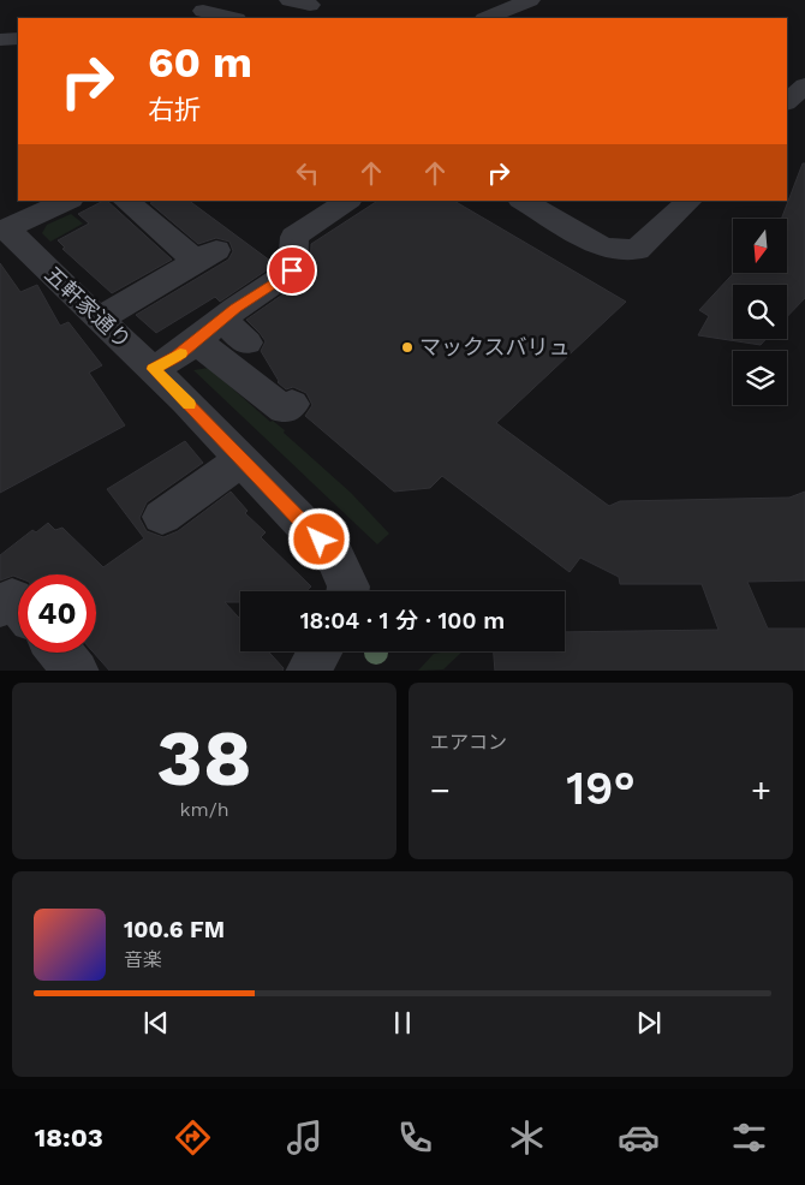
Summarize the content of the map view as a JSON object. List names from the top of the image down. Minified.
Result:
{"streets":{"street":["五軒家通り"]},"places":["マックスバリュ"],"north":"bottom","page":{"turn":["60 m","右折"],"limit":"40","trip":"18:04 · 1 分 · 100 m","tile":[["38","km/h"],"エアコン"],"heat":["−","19°","+"],"song":["100.6 FM","音楽"],"tabs":"18:03"}}
